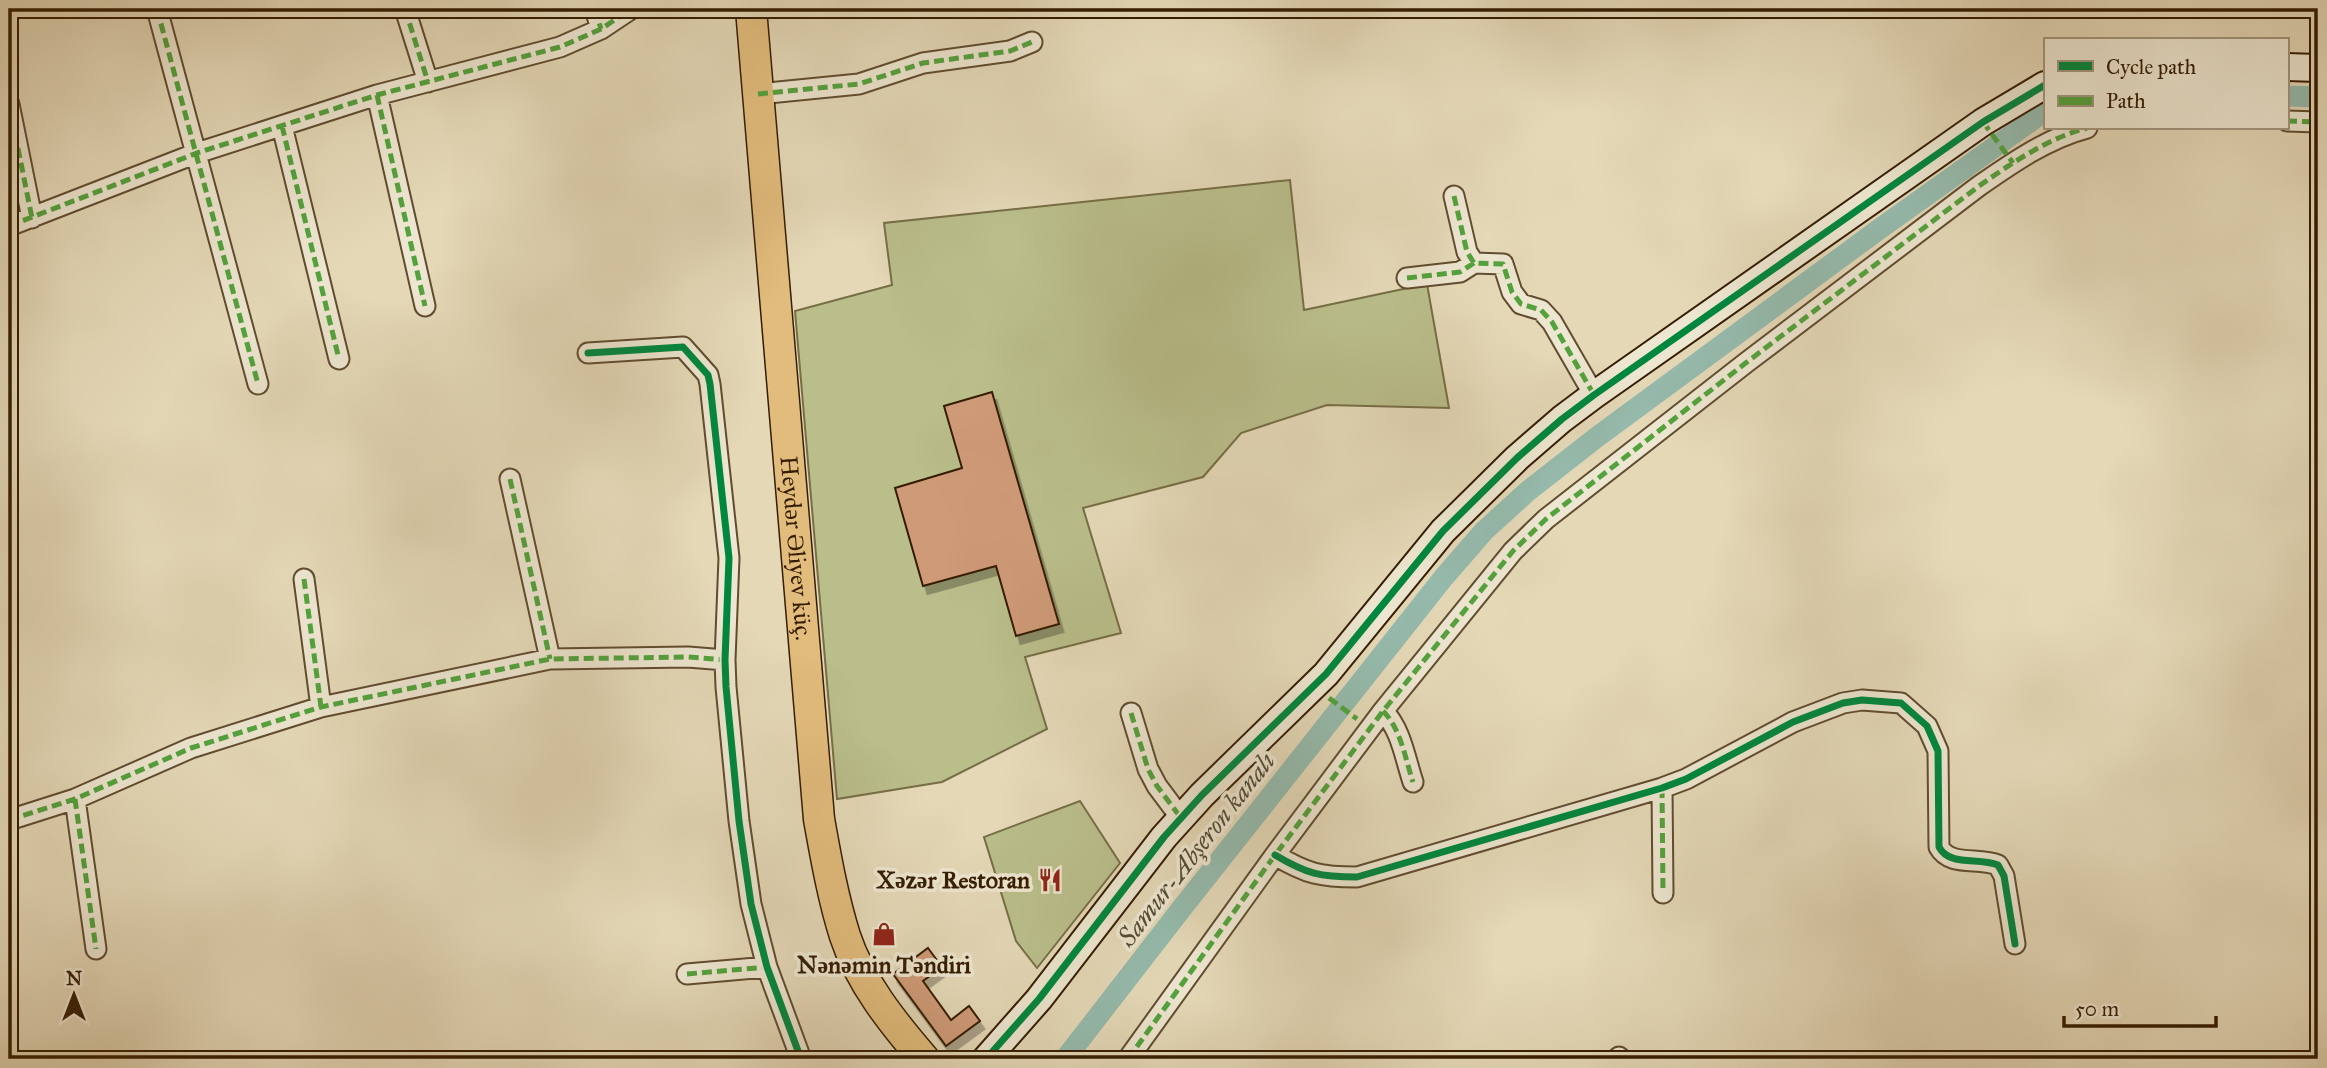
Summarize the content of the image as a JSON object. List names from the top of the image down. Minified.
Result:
{"streets":{"main road":["Heydər Əliyev küç."]},"water":["Samur-Abşeron kanalı"],"places":{"restaurant":["Xəzər Restoran"],"shop":["Nənəmin Təndiri"]},"legend":["Cycle path","Path"],"scale_bar":"50 m","north":"top"}
